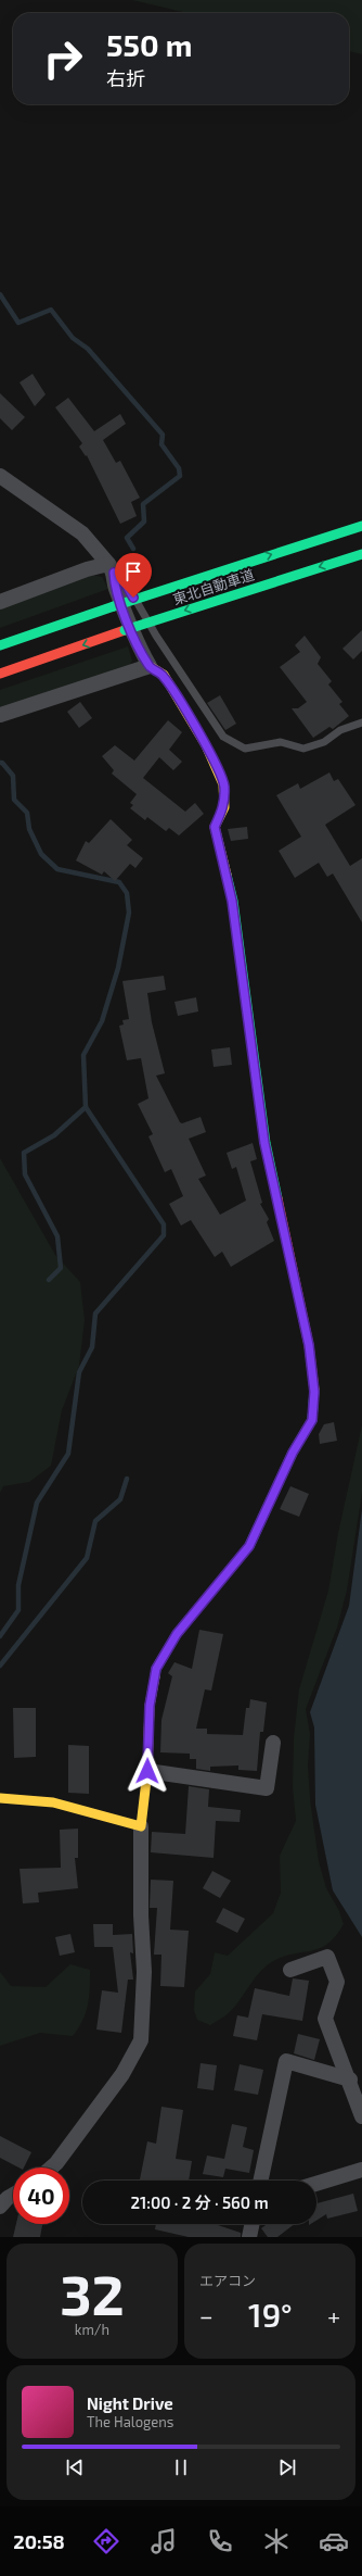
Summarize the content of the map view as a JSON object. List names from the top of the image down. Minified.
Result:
{"streets":{"main road":["東北自動車道"]},"page":{"turn":["550 m","右折"],"limit":"40","trip":"21:00 · 2 分 · 560 m","tile":[["32","km/h"],"エアコン"],"heat":["−","19°","+"],"song":["Night Drive","The Halogens"],"tabs":"20:58"}}
